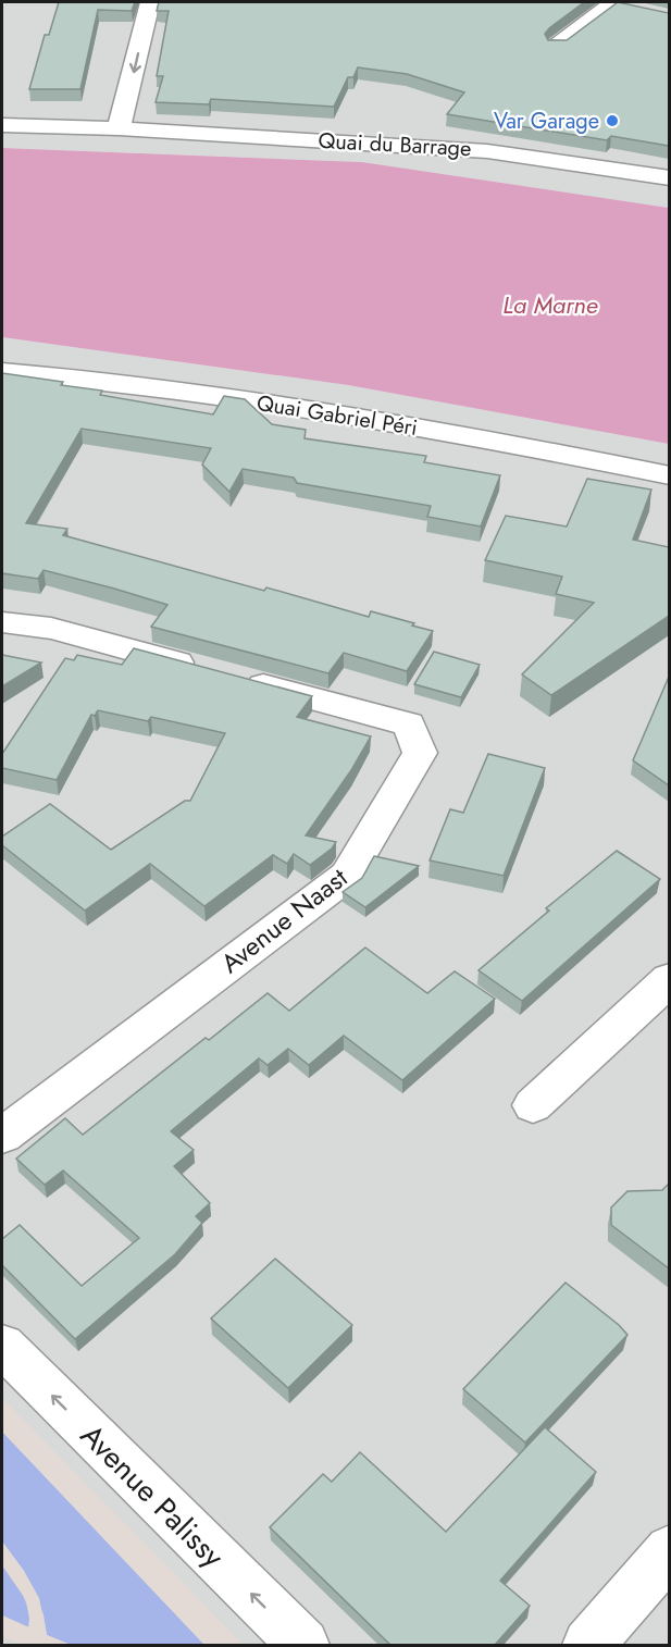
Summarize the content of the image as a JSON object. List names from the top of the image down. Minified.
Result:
{"streets":{"street":["Quai du Barrage","Quai Gabriel Péri","Avenue Naast","Avenue Palissy"]},"one_way":["Avenue Palissy"],"water":["La Marne"],"places":["Var Garage"]}
